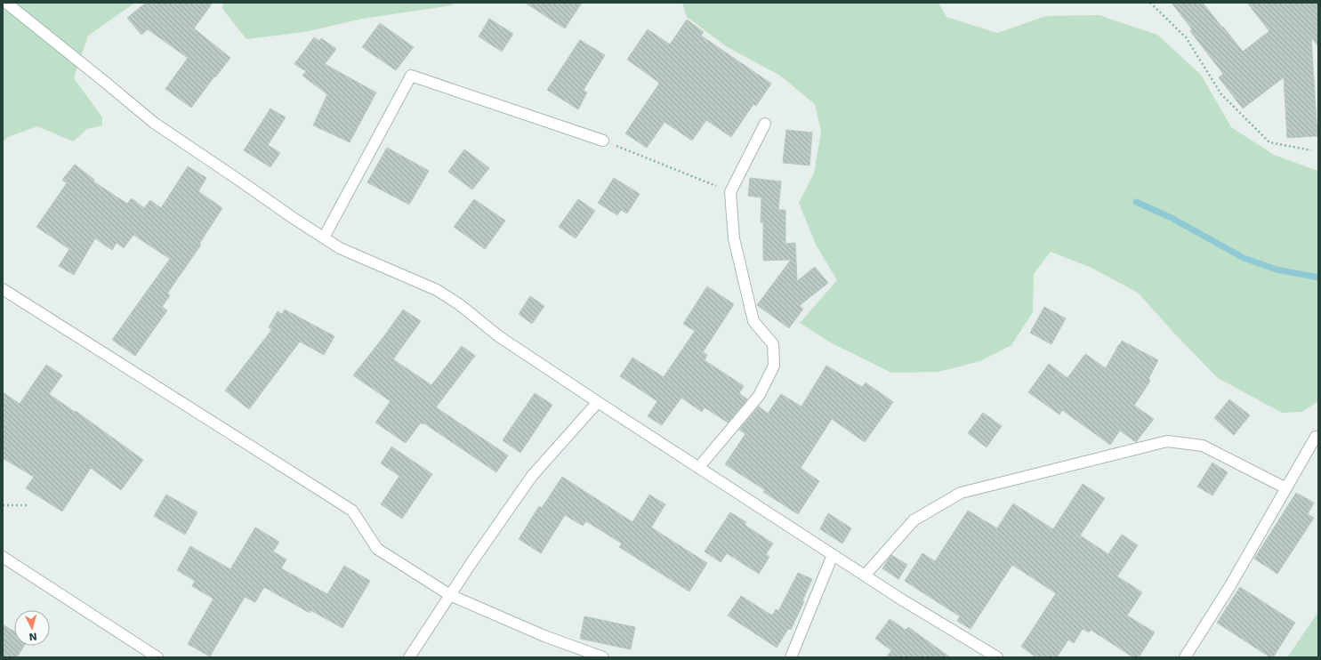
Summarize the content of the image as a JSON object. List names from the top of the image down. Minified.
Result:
{"north":"bottom"}
